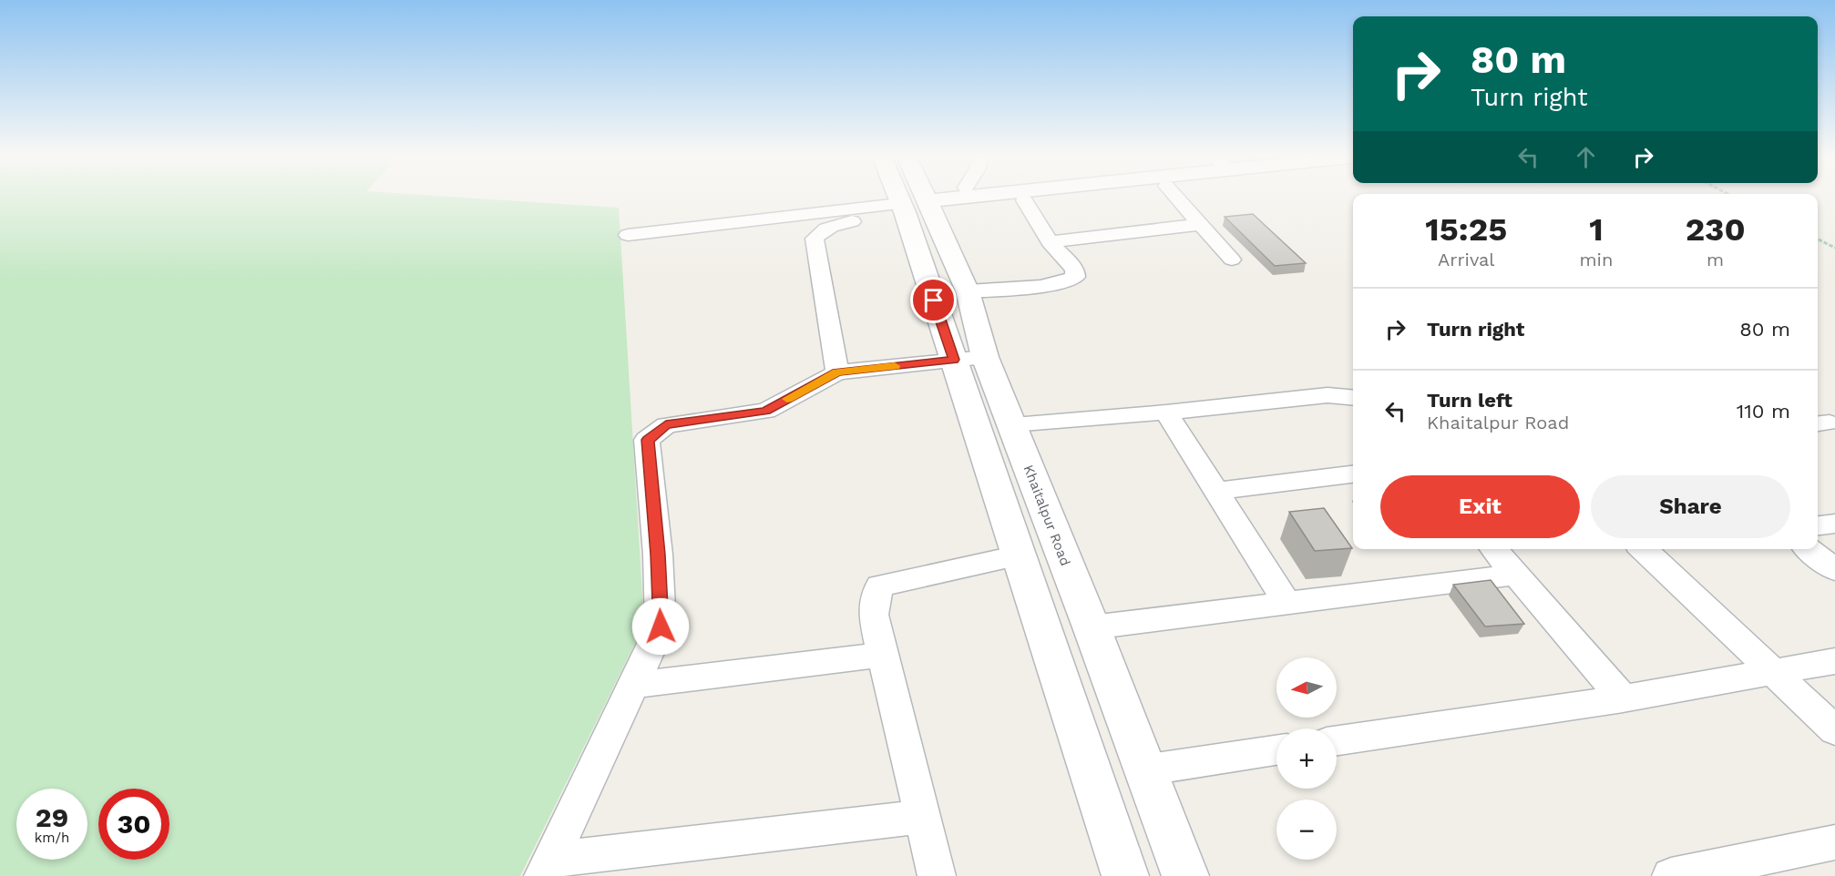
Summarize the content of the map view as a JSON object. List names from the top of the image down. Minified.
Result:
{"streets":{"street":["Khaitalpur Road"]},"north":"left","page":{"turn":["80 m","Turn right"],"eta":["15:25","Arrival","1","min","230","m"],"list":[{"name":"Turn right","value":"80 m"},{"name":"Turn left","note":"Khaitalpur Road","value":"110 m"}],"buttons":["Exit","Share"],"map_buttons":["+","−"],"speed":"29 km/h","limit":"30"}}
